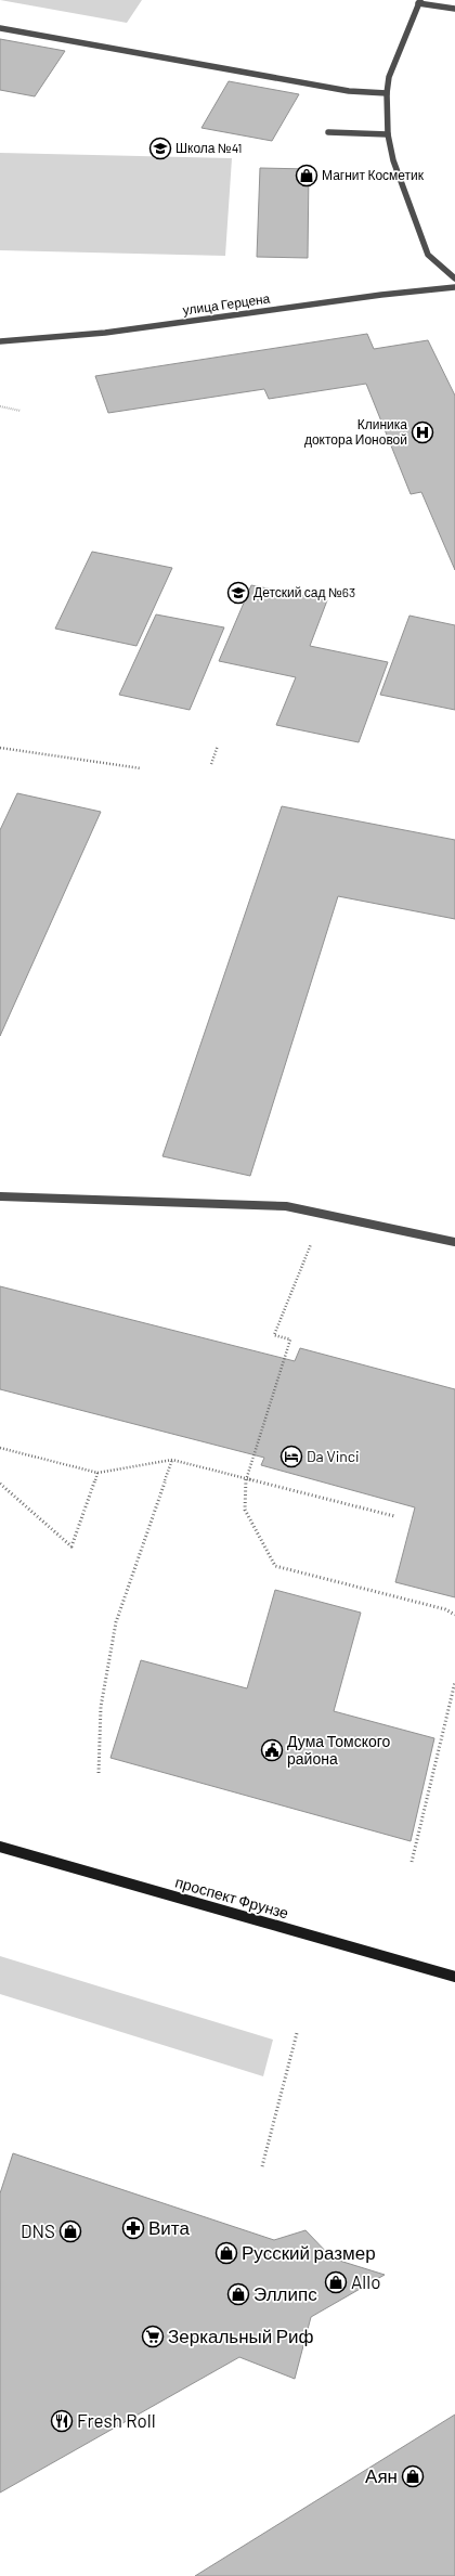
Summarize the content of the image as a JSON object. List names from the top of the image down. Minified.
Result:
{"streets":{"main road":["проспект Фрунзе"],"street":["улица Герцена"]},"places":{"school or university":["Школа №41","Детский сад №63"],"shop":["Магнит Косметик","DNS","Русский размер","Allo","Эллипс","Аян"],"hospital":["Клиника доктора Ионовой"],"hotel":["Da Vinci"],"public building":["Дума Томского района"],"pharmacy":["Вита"],"supermarket":["Зеркальный Риф"],"restaurant":["Fresh Roll"]}}
